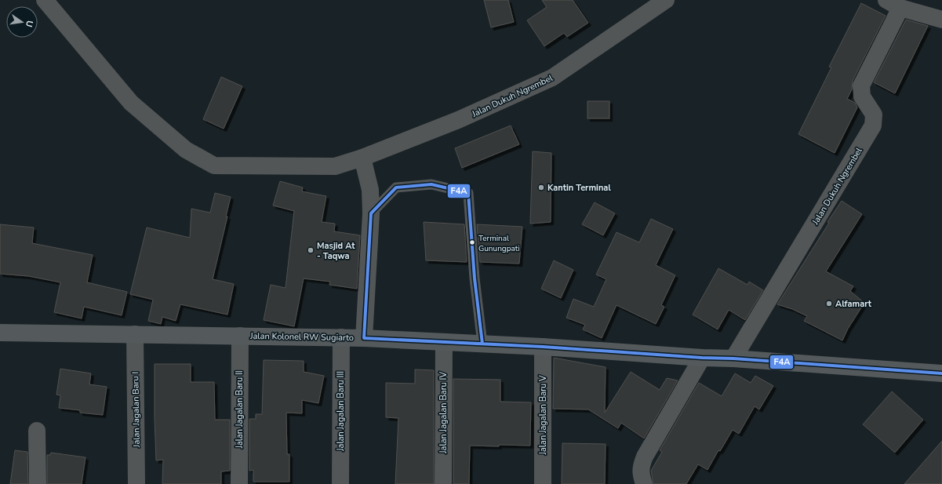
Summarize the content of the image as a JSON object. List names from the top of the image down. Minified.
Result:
{"streets":{"main road":["Jalan Kolonel RW Sugiarto"],"street":["Jalan Dukuh Ngrembel","Jalan Jagalan Baru I","Jalan Jagalan Baru II","Jalan Jagalan Baru III","Jalan Jagalan Baru IV","Jalan Jagalan Baru V"]},"crossings":[["Jalan Dukuh Ngrembel","Jalan Kolonel RW Sugiarto"],["Jalan Kolonel RW Sugiarto","Jalan Jagalan Baru I"],["Jalan Kolonel RW Sugiarto","Jalan Jagalan Baru II"],["Jalan Kolonel RW Sugiarto","Jalan Jagalan Baru III"],["Jalan Kolonel RW Sugiarto","Jalan Jagalan Baru IV"],["Jalan Kolonel RW Sugiarto","Jalan Jagalan Baru V"]],"places":["Kantin Terminal","Terminal Gunungpati","Masjid At - Taqwa","Alfamart"],"lines":["transit line F4A"],"north":"right"}
